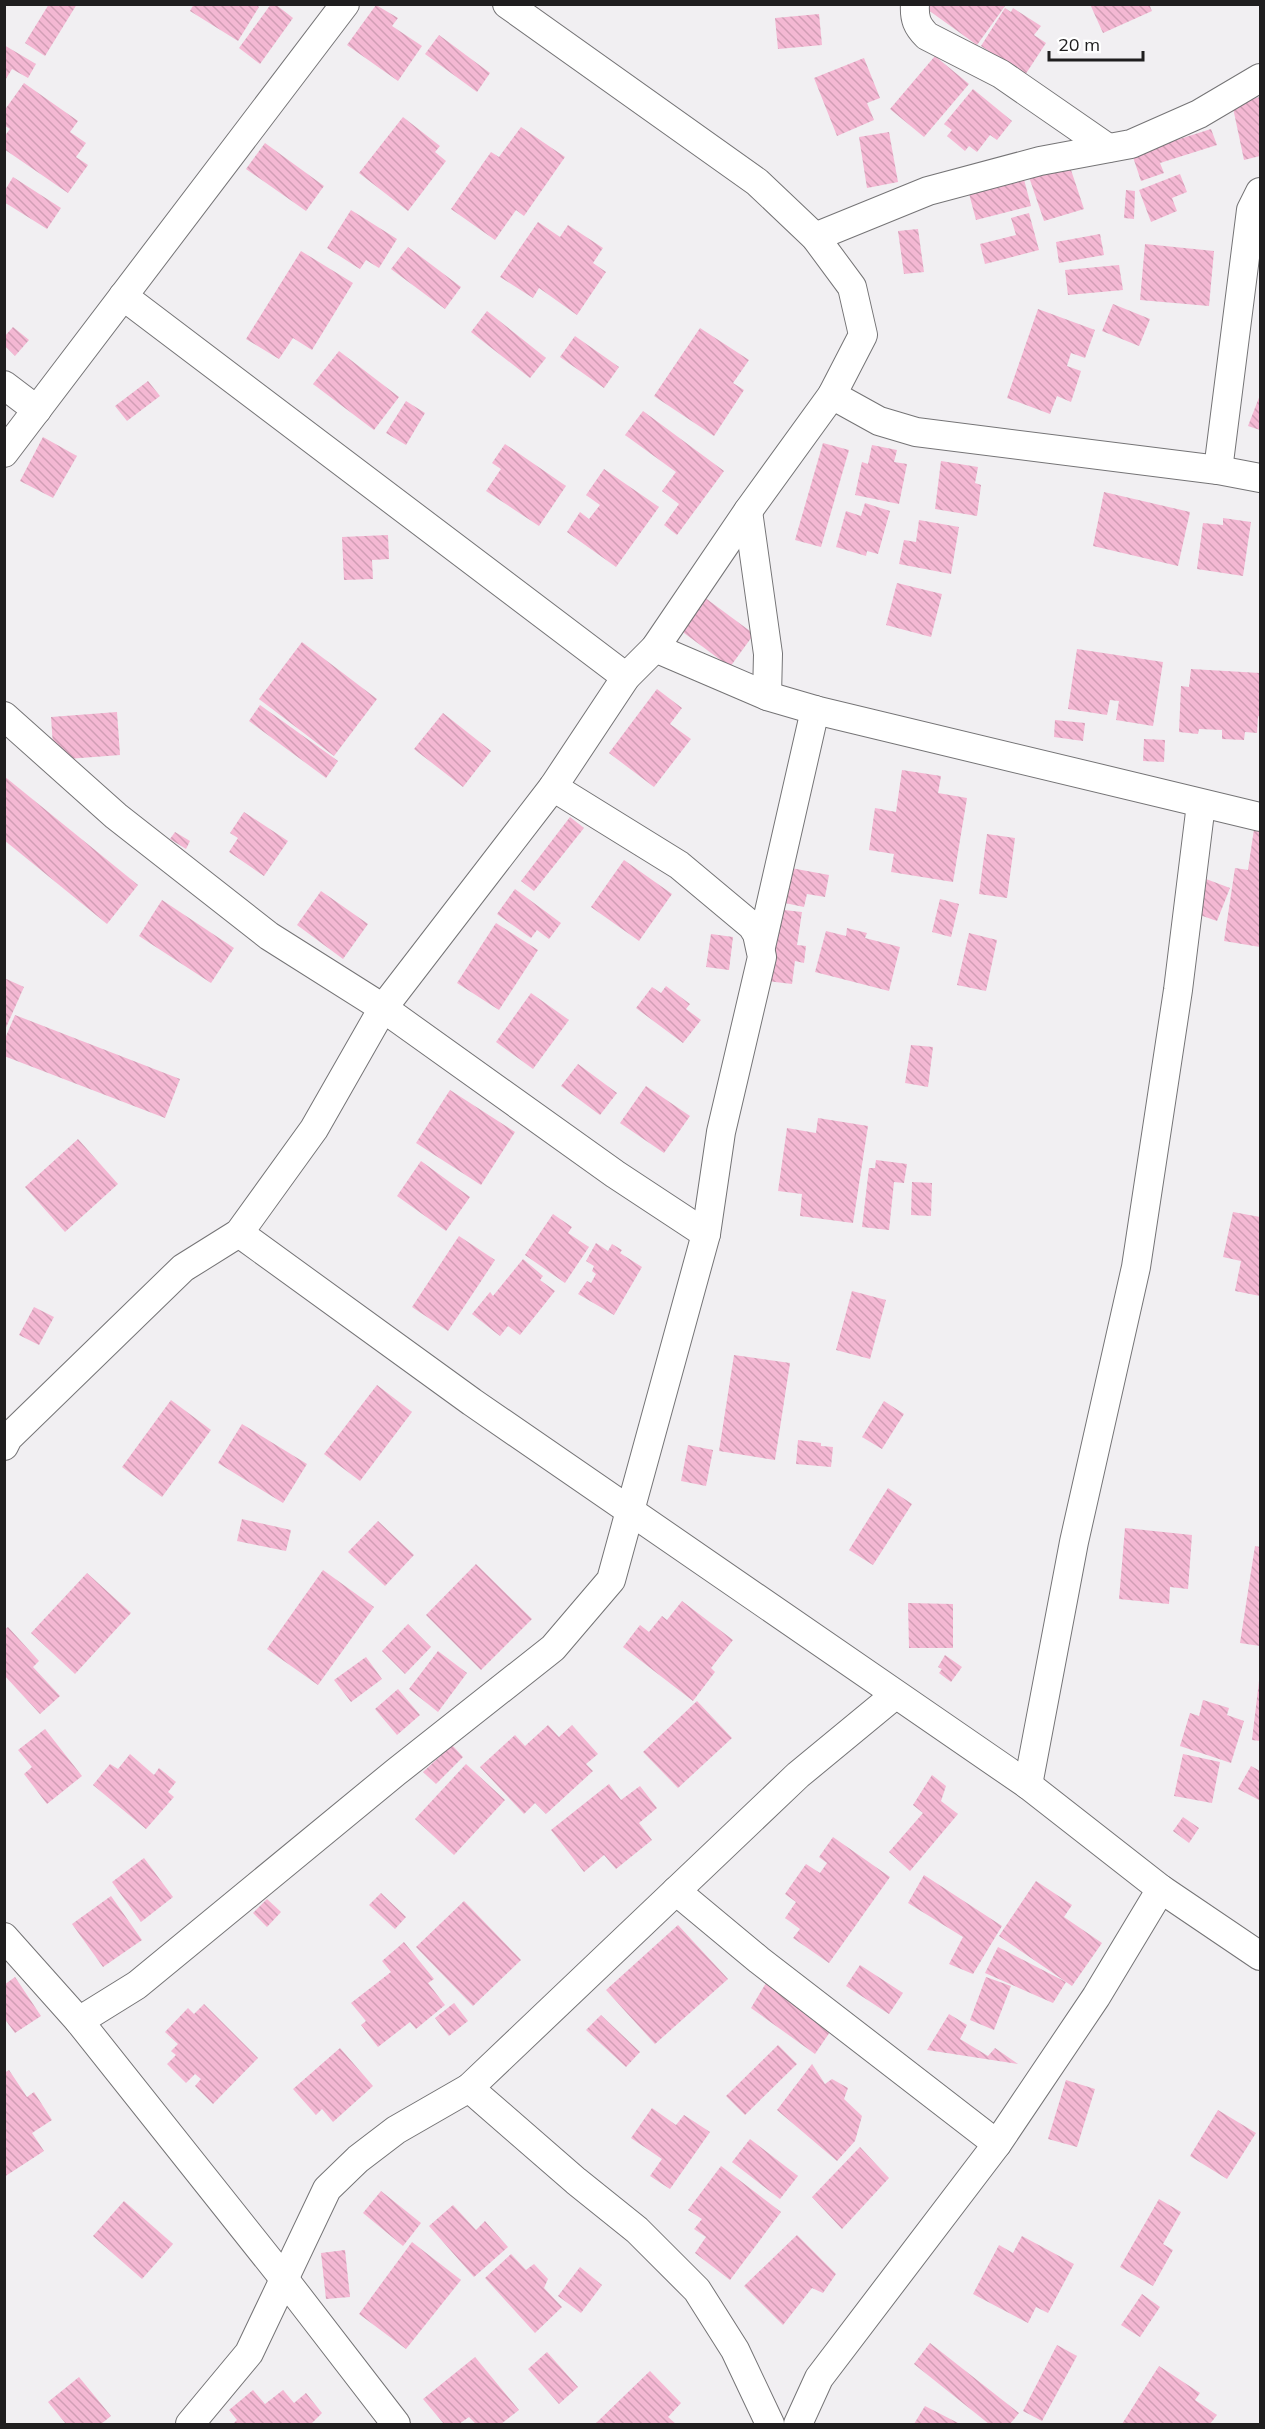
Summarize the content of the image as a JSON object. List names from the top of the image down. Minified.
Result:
{"scale_bar":"20 m"}
